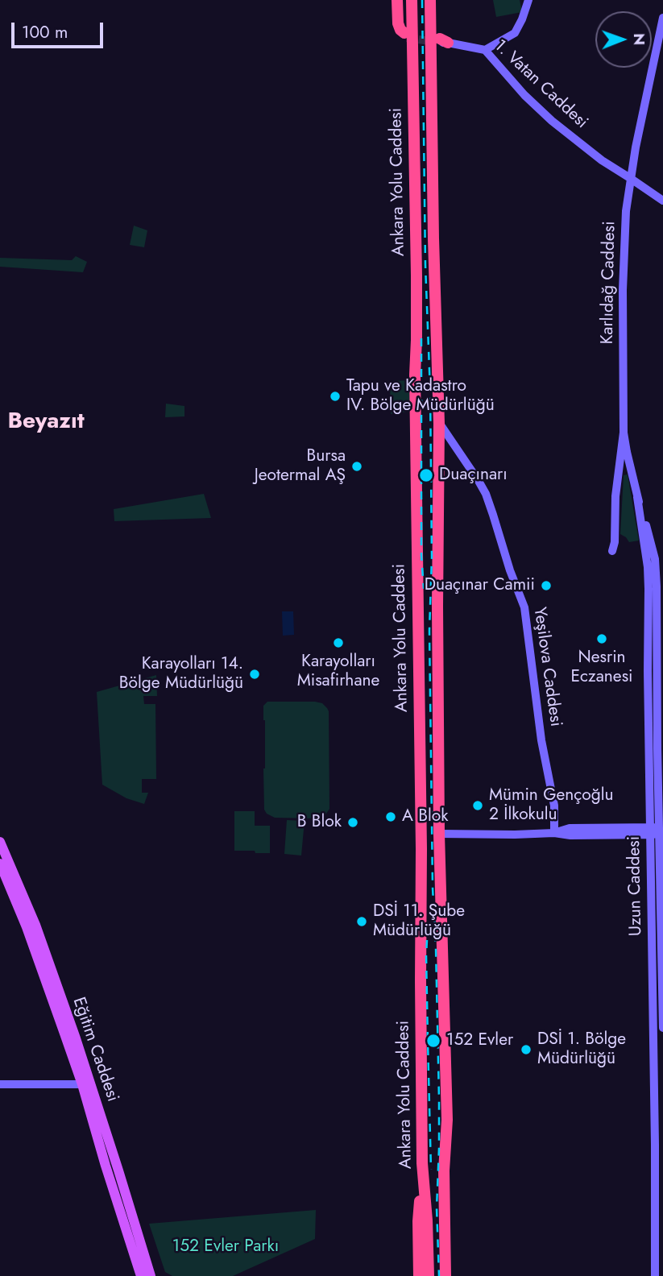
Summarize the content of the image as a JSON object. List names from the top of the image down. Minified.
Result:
{"streets":{"highway":["Ankara Yolu Caddesi"],"main road":["1. Vatan Caddesi","Karlıdağ Caddesi","Yeşilova Caddesi","Uzun Caddesi","Eğitim Caddesi"]},"crossings":[["1. Vatan Caddesi","Karlıdağ Caddesi"],["Ankara Yolu Caddesi","Yeşilova Caddesi"],["Karlıdağ Caddesi","Uzun Caddesi"]],"districts":["Beyazıt"],"parks":["152 Evler Parkı"],"places":["Tapu ve Kadastro IV. Bölge Müdürlüğü","Bursa Jeotermal AŞ","Duaçınarı","Duaçınar Camii","Nesrin Eczanesi","Karayolları Misafirhane","Karayolları 14. Bölge Müdürlüğü","Mümin Gençoğlu 2 İlkokulu","A Blok","B Blok","DSİ 11. Şube Müdürlüğü","152 Evler","DSİ 1. Bölge Müdürlüğü"],"scale_bar":"100 m","north":"right"}
